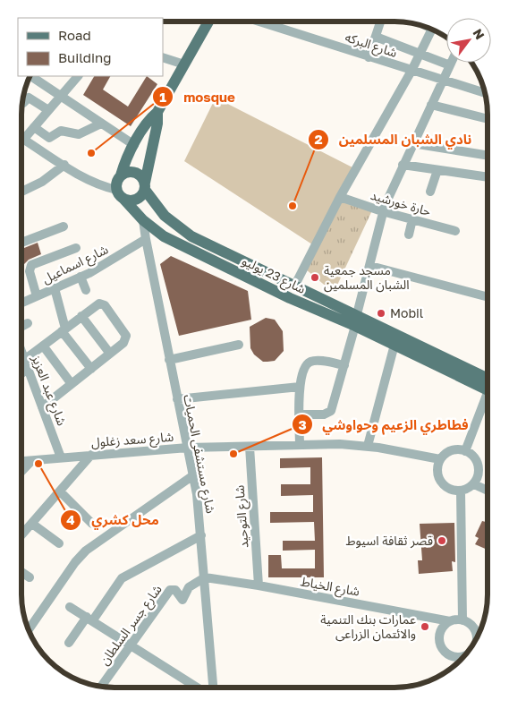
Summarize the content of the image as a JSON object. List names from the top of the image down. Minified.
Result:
{"streets":{"main road":["شارع 23 يوليو"],"street":["شارع البركه","حارة خورشيد","شارع اسماعيل","شارع عبد العزيز","شارع سعد زغلول","شارع مستشفى الحميات","شارع التوحيد","شارع الخياط","شارع جسر السلطان"]},"crossings":[["شارع اسماعيل","شارع مستشفى الحميات"],["شارع 23 يوليو","شارع مستشفى الحميات"],["شارع عبد العزيز","شارع سعد زغلول"],["شارع سعد زغلول","شارع مستشفى الحميات"],["شارع سعد زغلول","شارع التوحيد"],["شارع مستشفى الحميات","شارع الخياط"],["شارع مستشفى الحميات","شارع جسر السلطان"],["شارع التوحيد","شارع الخياط"],["شارع الخياط","شارع جسر السلطان"]],"places":["mosque","نادي الشبان المسلمين","مسجد جمعية الشبان المسلمين","Mobil","فطاطري الزعيم وحواوشي","محل كشري","قصر ثقافة اسيوط","عمارات بنك التنمية والائتمان الزراعى"],"legend":["Road","Building"],"north":"top right"}
